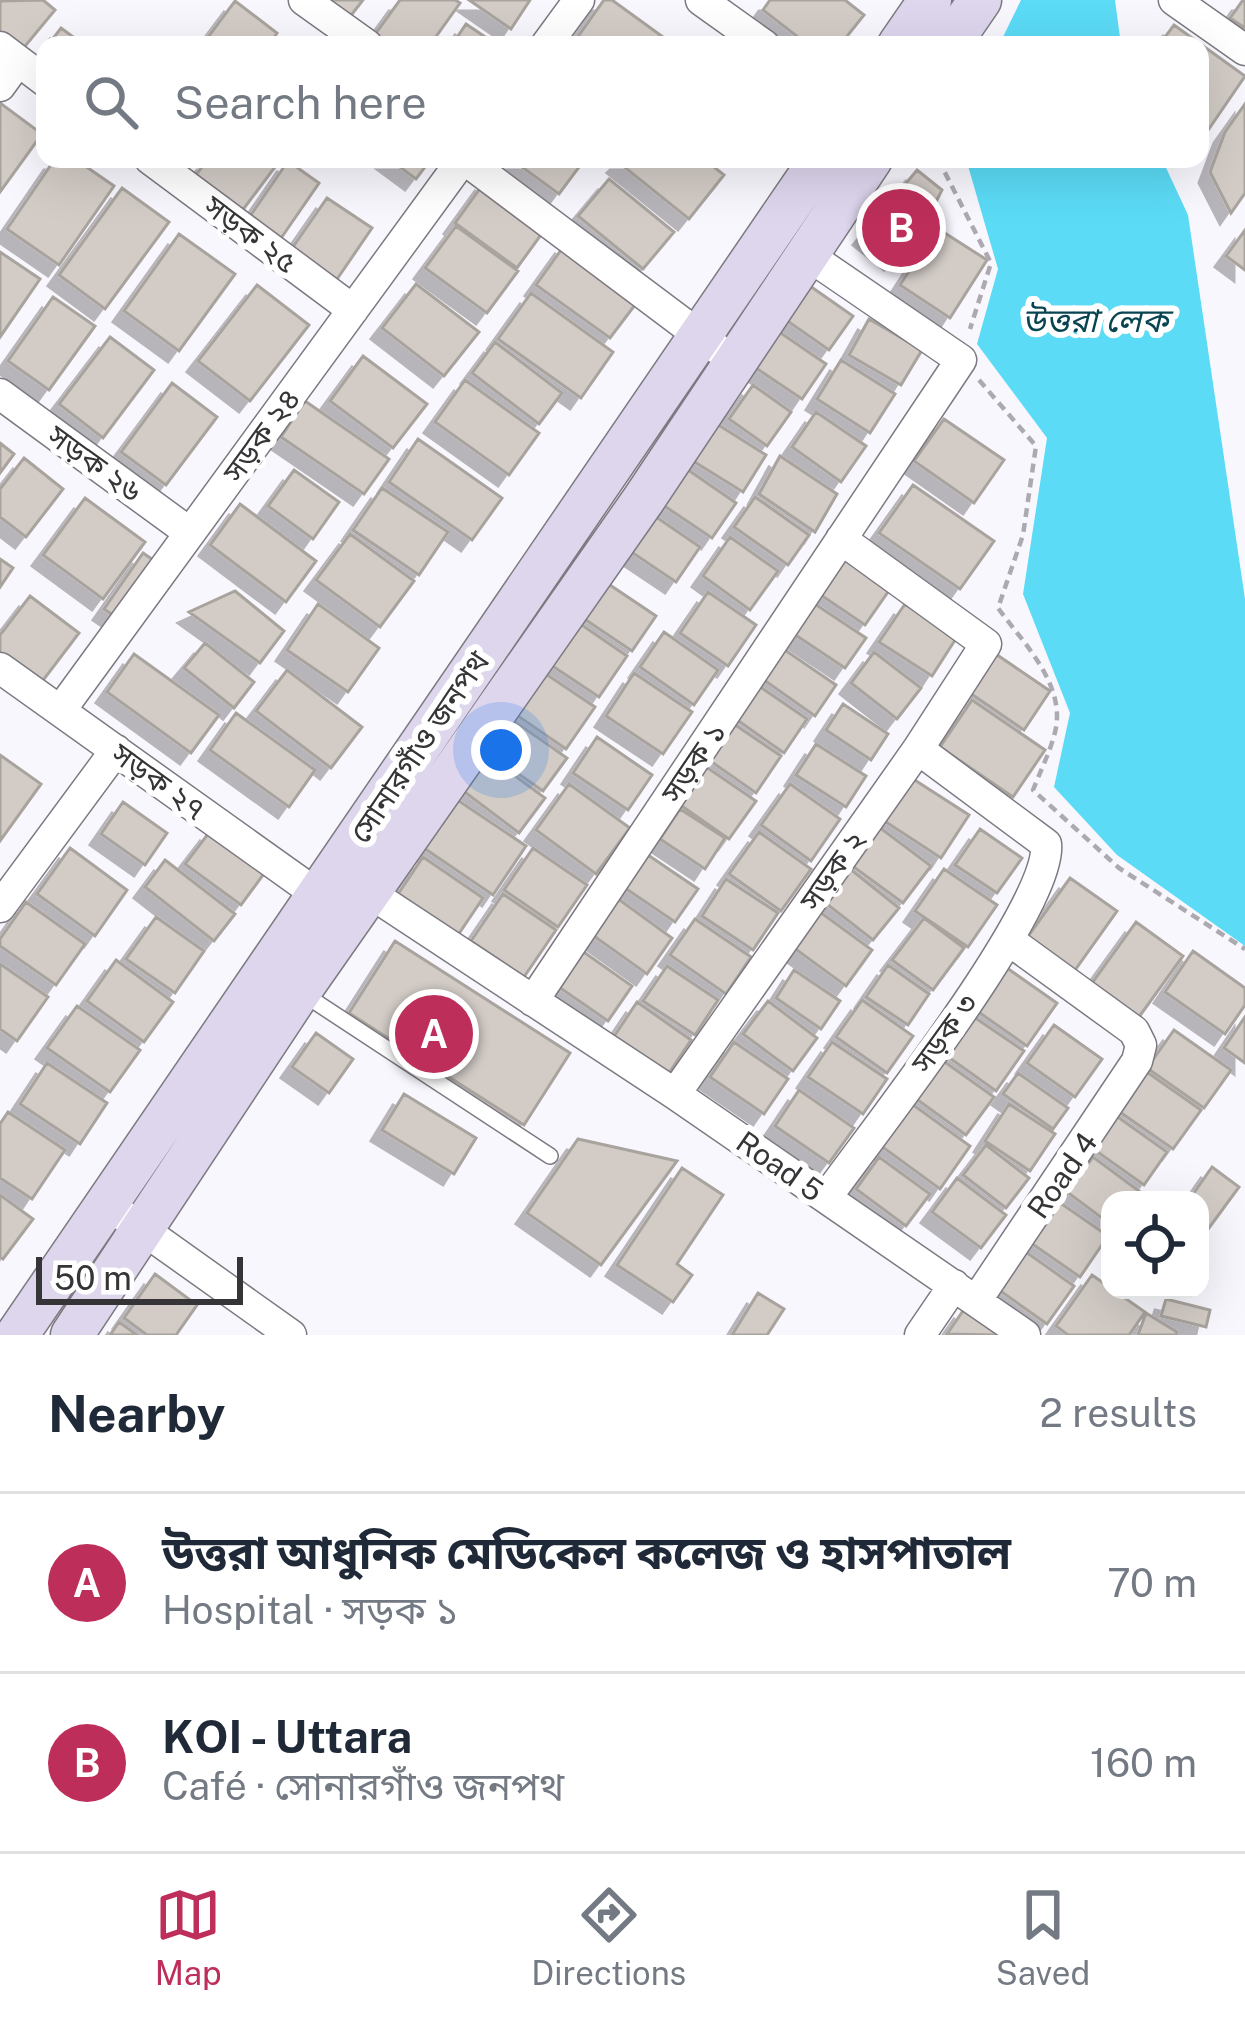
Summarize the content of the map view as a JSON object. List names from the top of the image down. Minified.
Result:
{"streets":{"main road":["সোনারগাঁও জনপথ"],"street":["সড়ক ২৫","সড়ক ২৪","সড়ক ২৬","সড়ক ১","সড়ক ২৭","সড়ক ২","সড়ক ৩","Road 5","Road 4"]},"crossings":[["সড়ক ২৫","সড়ক ২৪"],["সড়ক ২৪","সড়ক ২৬"],["সড়ক ২৪","সড়ক ২৭"],["সোনারগাঁও জনপথ","সড়ক ২৭"],["সড়ক ১","সড়ক ২"],["সড়ক ১","Road 5"],["সড়ক ২","সড়ক ৩"],["সড়ক ২","Road 5"],["সড়ক ৩","Road 5"],["সড়ক ৩","Road 4"],["Road 5","Road 4"]],"water":["উত্তরা লেক"],"scale_bar":"50 m","page":{"search":"Search here","pins":["B","A"],"scale":"50 m","heading":["Nearby","2 results"],"list":[{"mark":"A","name":"উত্তরা আধুনিক মেডিকেল কলেজ ও হাসপাতাল","note":"Hospital · সড়ক ১","value":"70 m"},{"mark":"B","name":"KOI - Uttara","note":"Café · সোনারগাঁও জনপথ","value":"160 m"}],"nav":["Map","Directions","Saved"]}}
